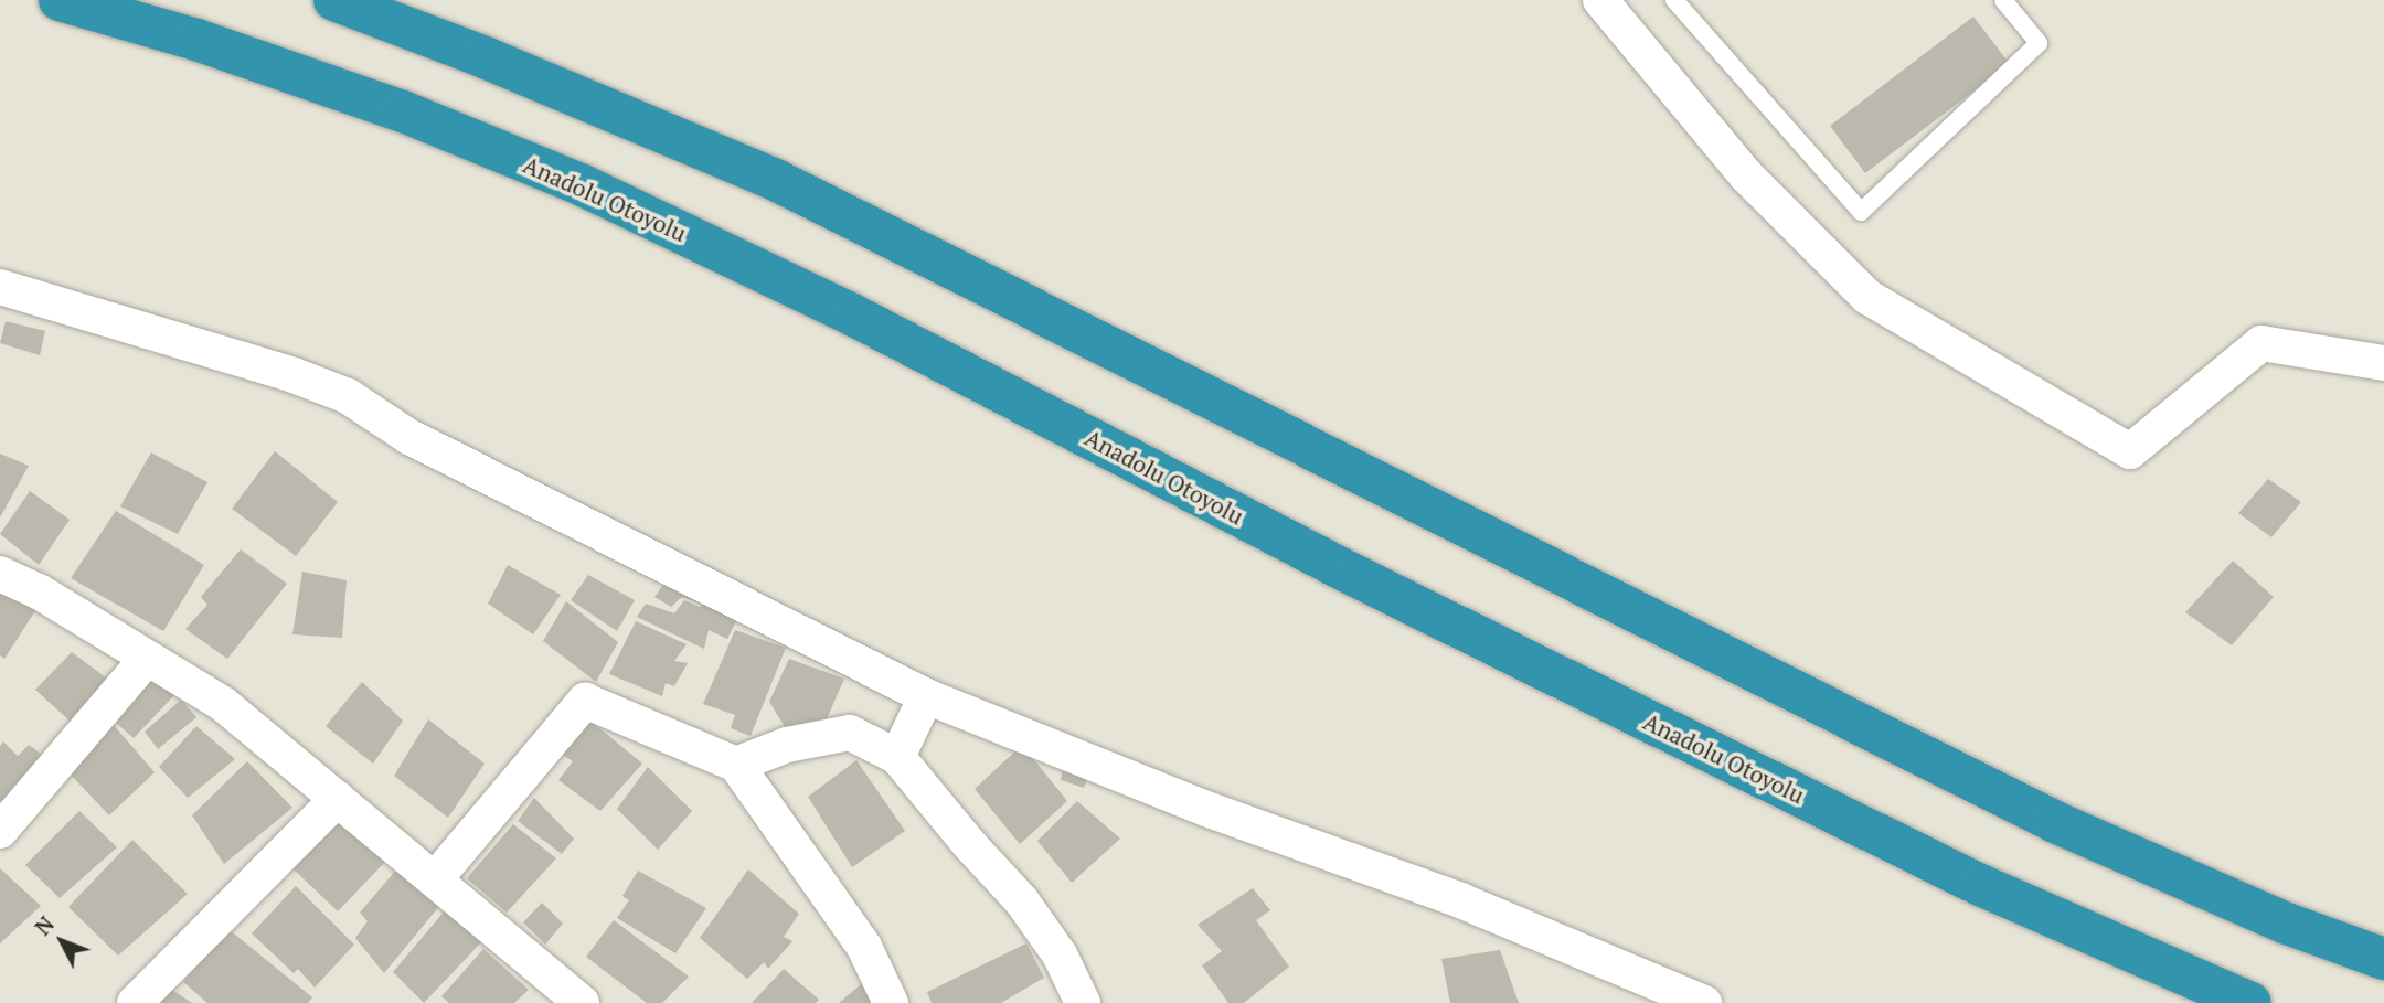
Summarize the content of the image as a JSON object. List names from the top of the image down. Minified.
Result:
{"streets":{"highway":["Anadolu Otoyolu"]},"north":"top left"}
